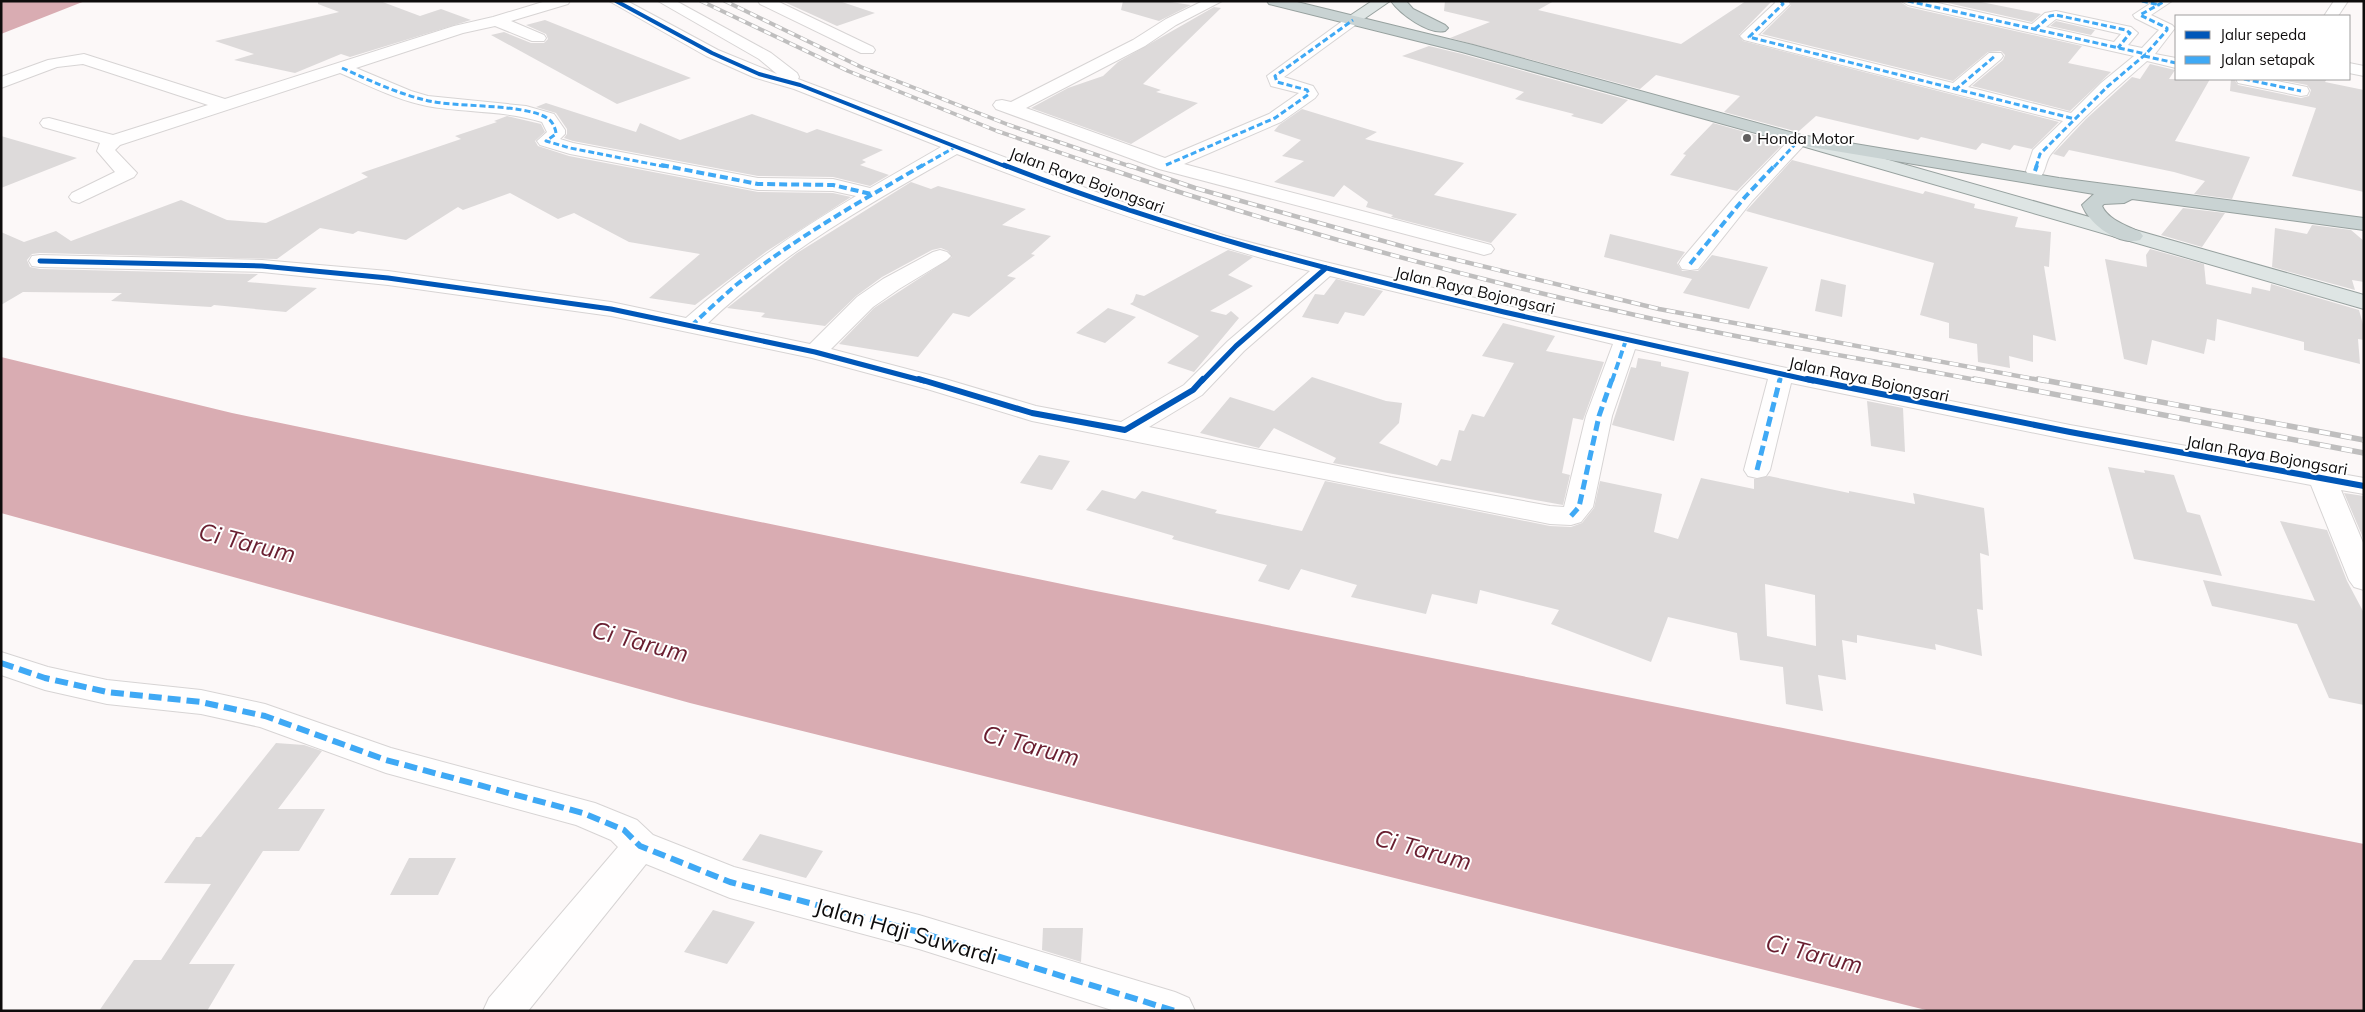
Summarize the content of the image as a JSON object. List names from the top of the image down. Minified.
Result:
{"streets":{"street":["Jalan Raya Bojongsari","Jalan Haji Suwardi"]},"water":["Ci Tarum"],"places":["Honda Motor"],"legend":["Jalur sepeda","Jalan setapak"]}
